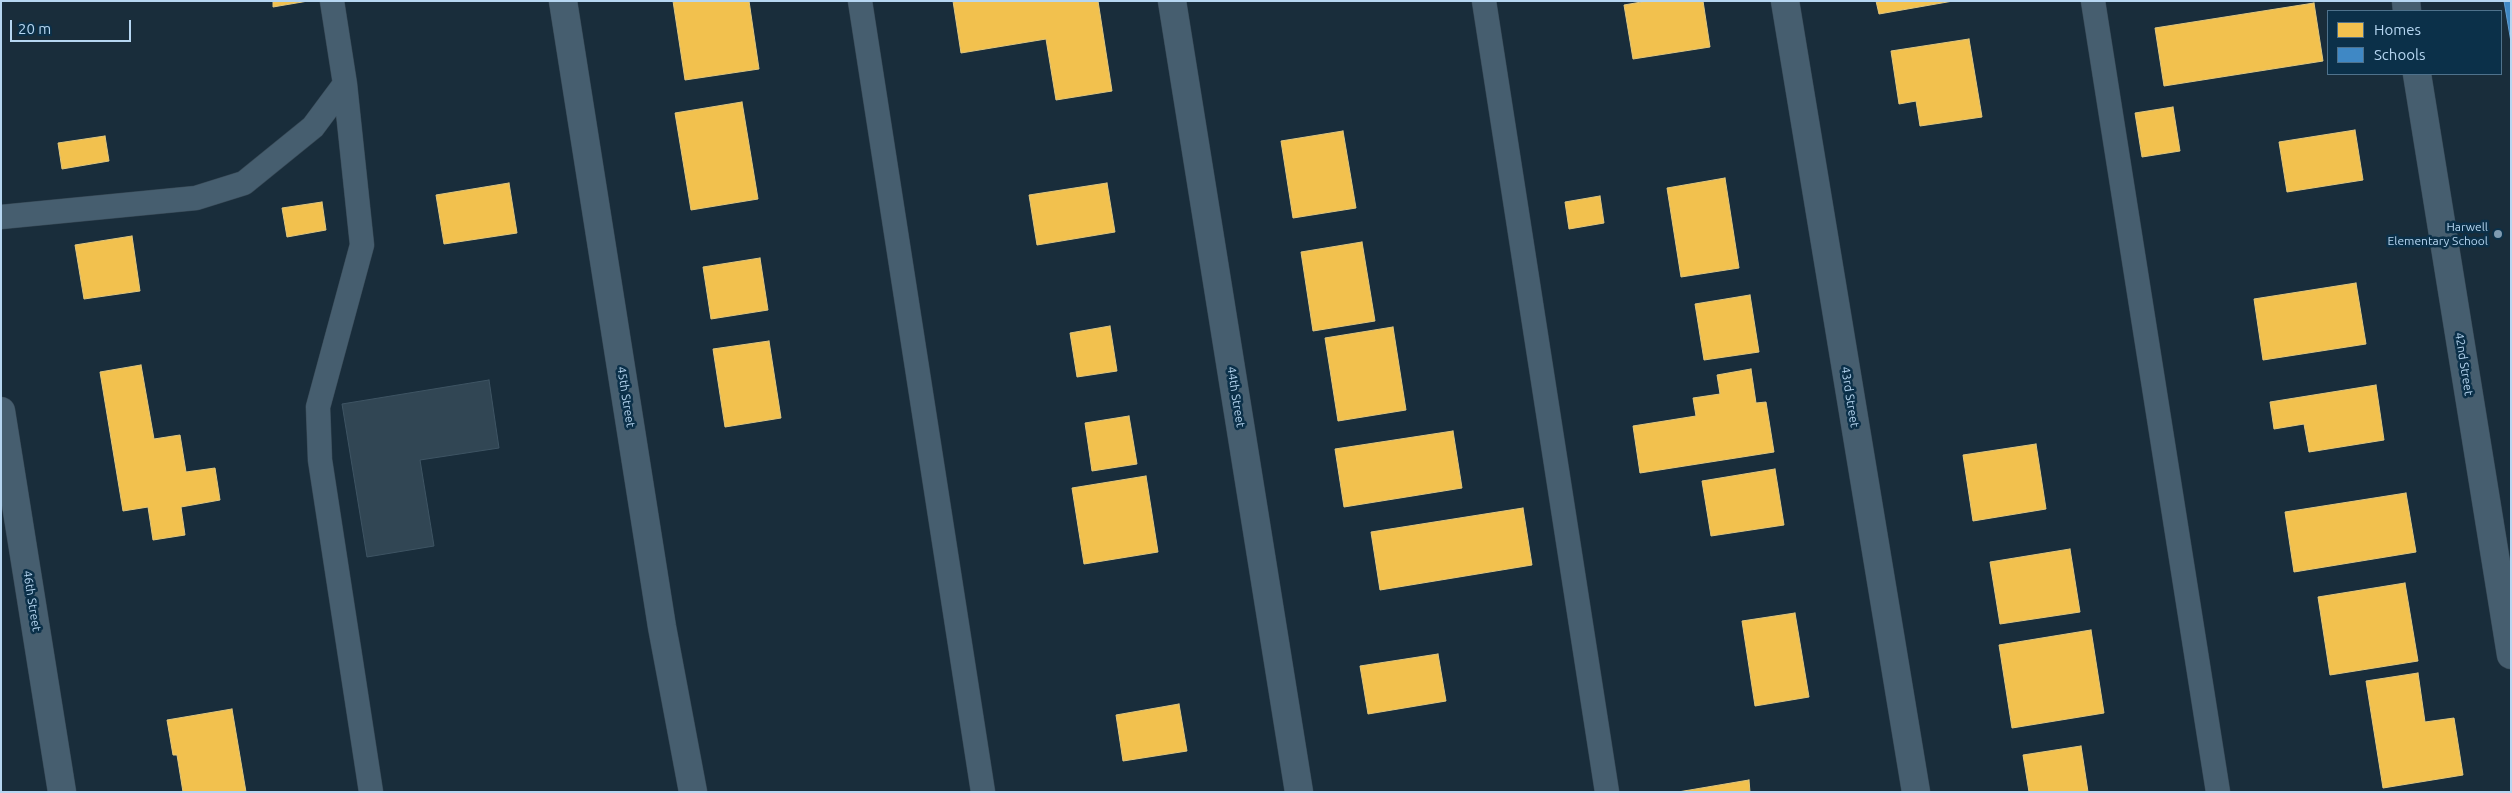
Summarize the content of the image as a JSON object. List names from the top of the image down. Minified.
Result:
{"streets":{"street":["42nd Street","45th Street","44th Street","43rd Street","46th Street"]},"places":["Harwell Elementary School"],"legend":["Homes","Schools"],"scale_bar":"20 m"}
